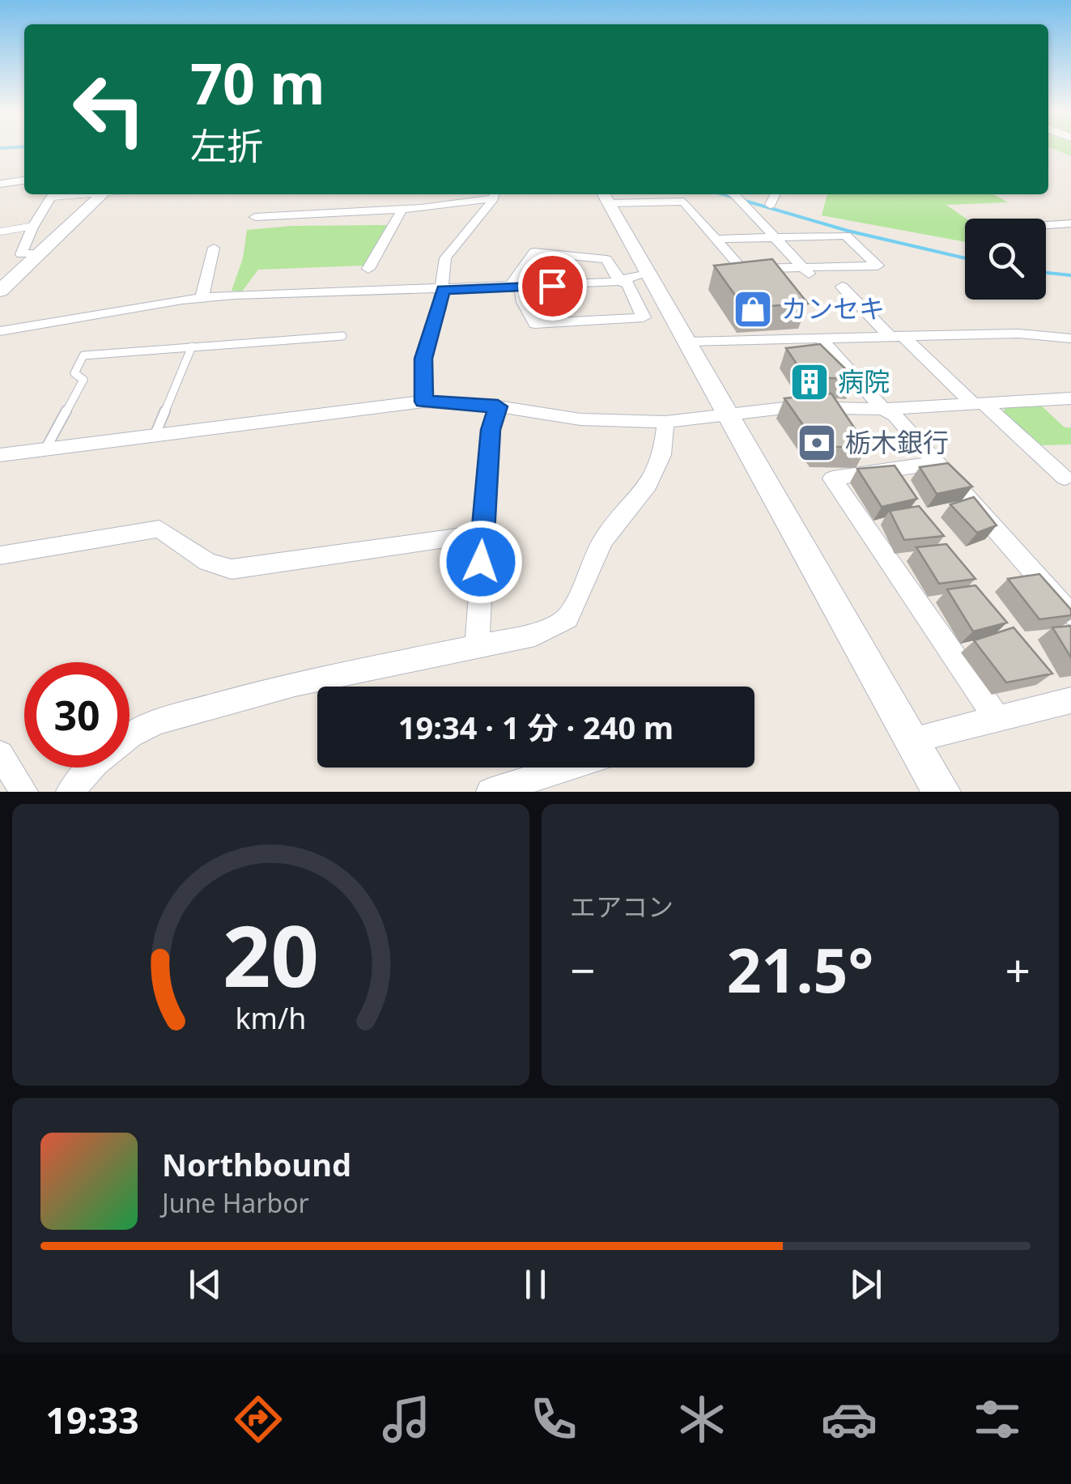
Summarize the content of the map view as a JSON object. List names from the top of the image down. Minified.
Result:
{"places":{"shop":["カンセキ"],"building":["病院"],"bank":["栃木銀行"]},"page":{"turn":["70 m","左折"],"limit":"30","trip":"19:34 · 1 分 · 240 m","tile":"エアコン","heat":["−","21.5°","+"],"song":["Northbound","June Harbor"],"tabs":"19:33","gauge":["20","km/h"]}}
